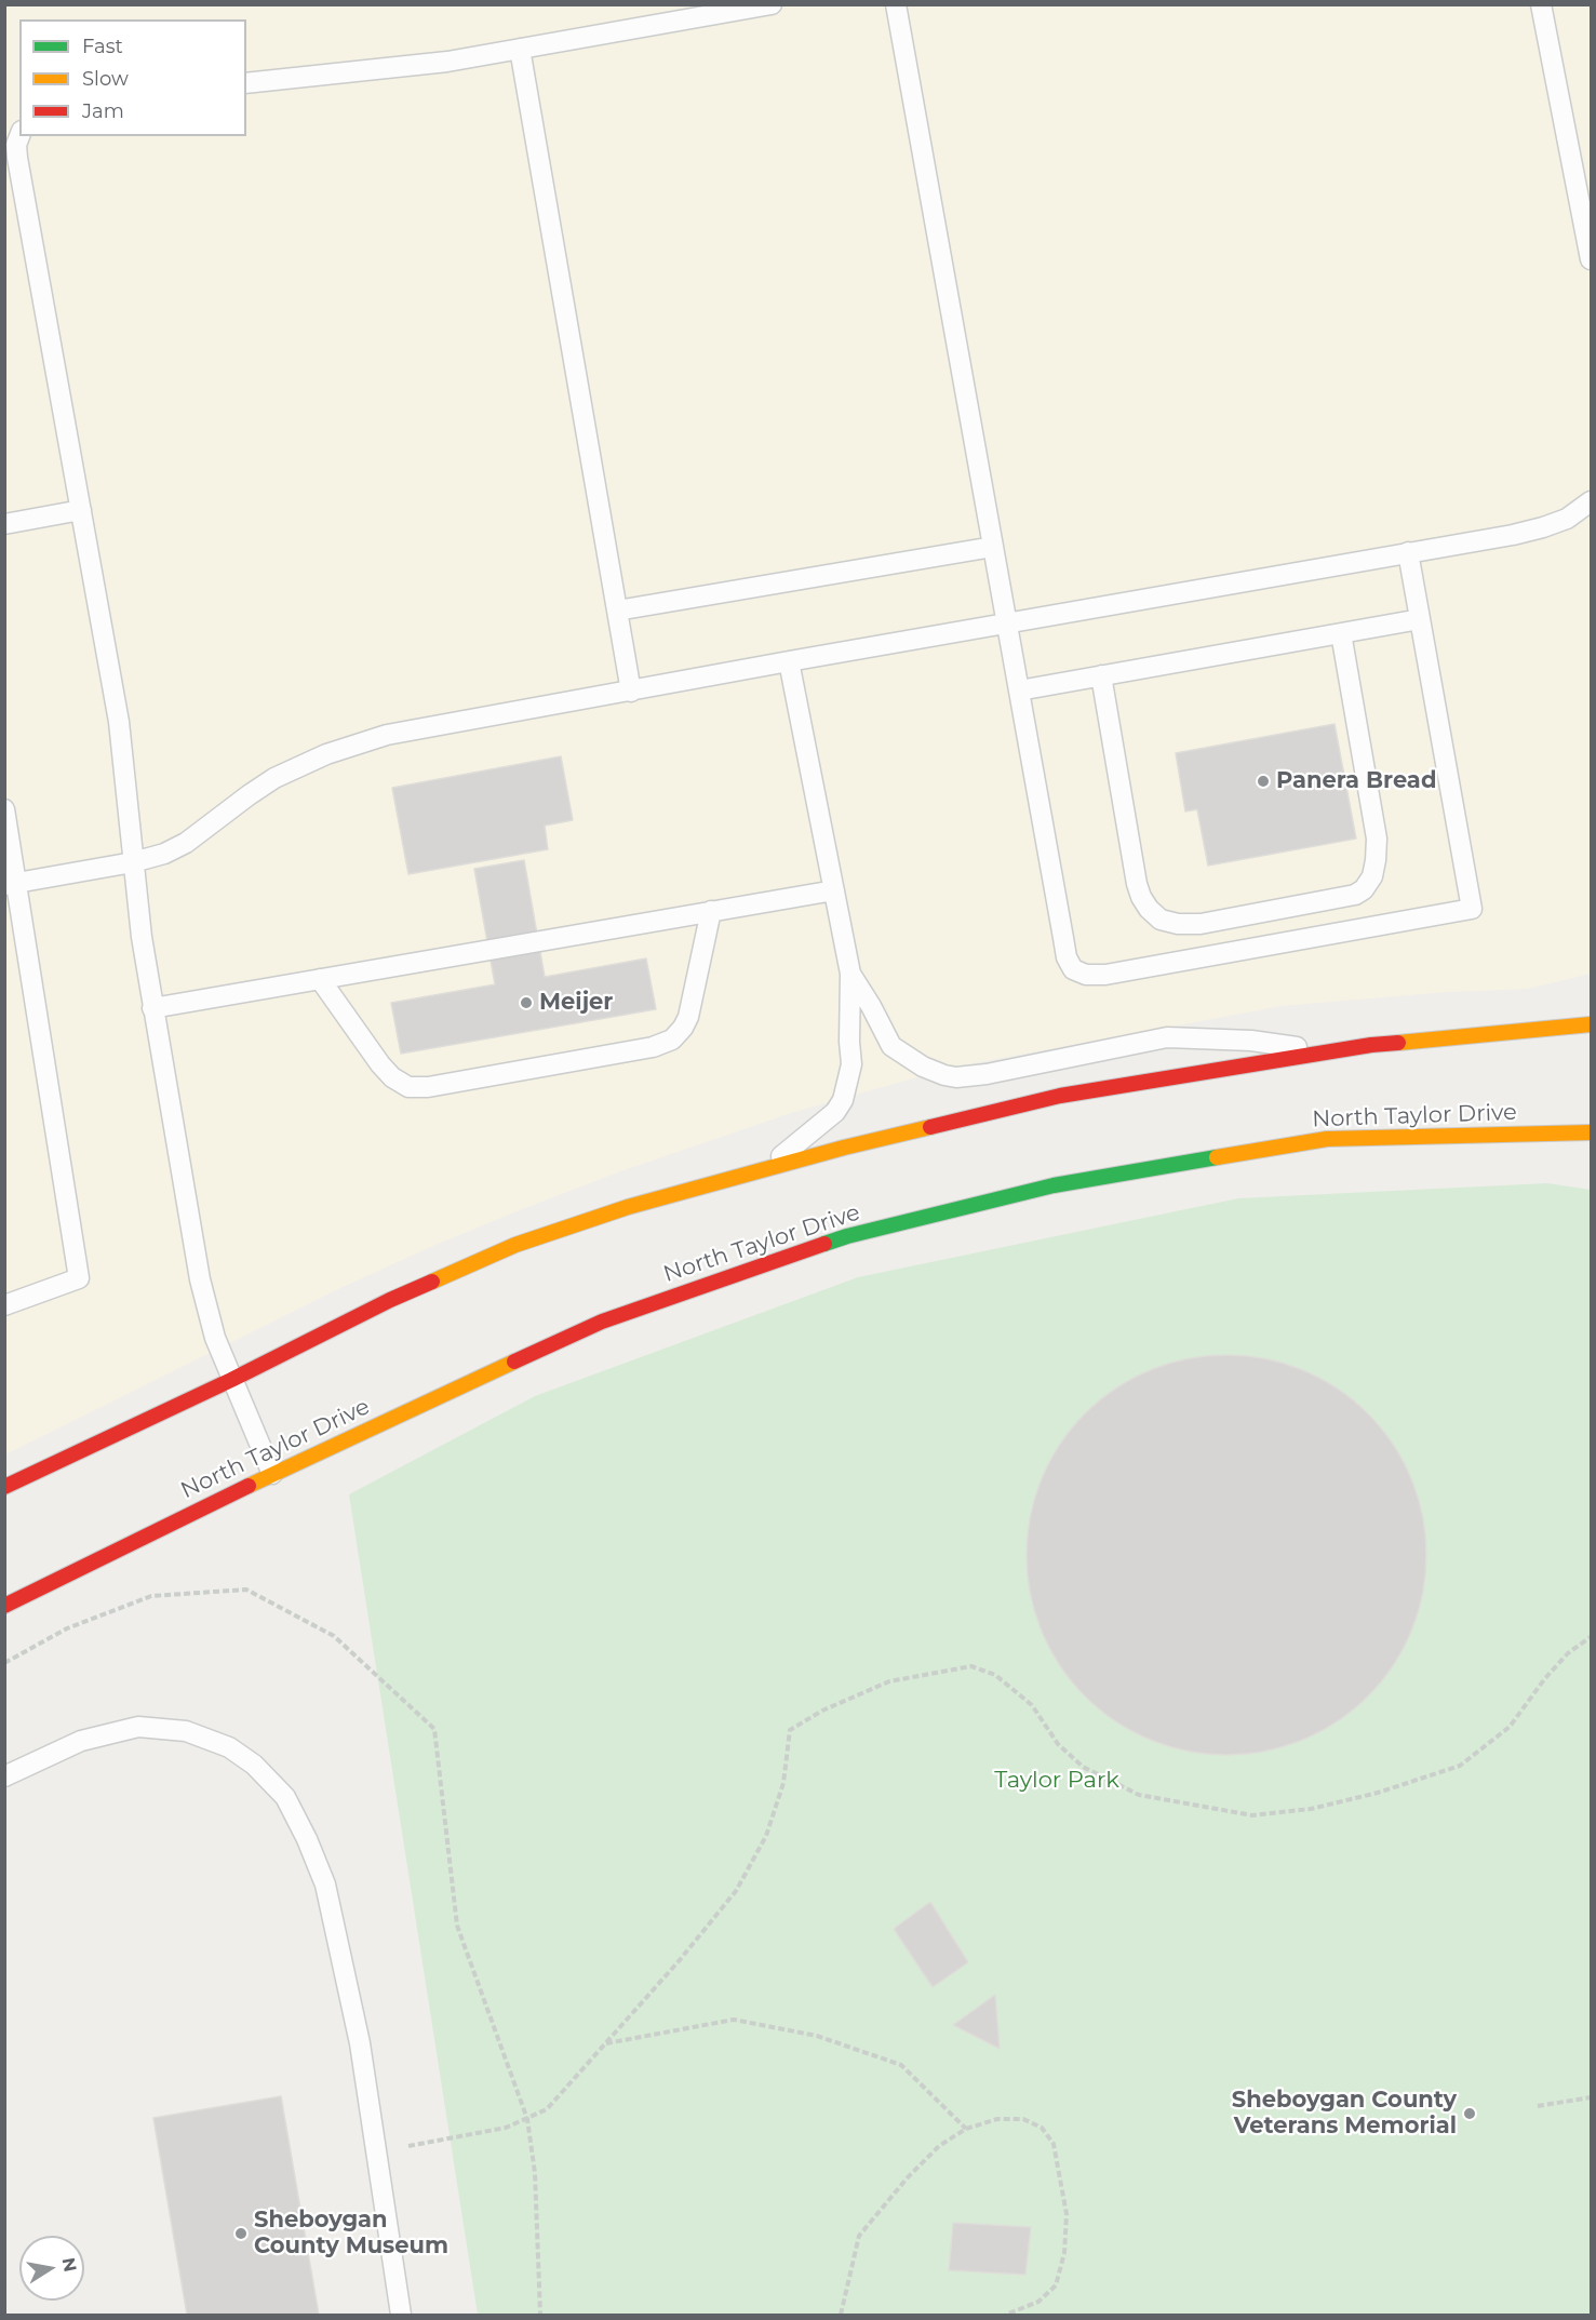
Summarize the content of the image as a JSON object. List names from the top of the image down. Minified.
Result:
{"streets":{"main road":["North Taylor Drive"]},"parks":["Taylor Park"],"places":["Panera Bread","Meijer","Sheboygan County Veterans Memorial","Sheboygan County Museum"],"legend":["Fast","Slow","Jam"],"north":"right"}
